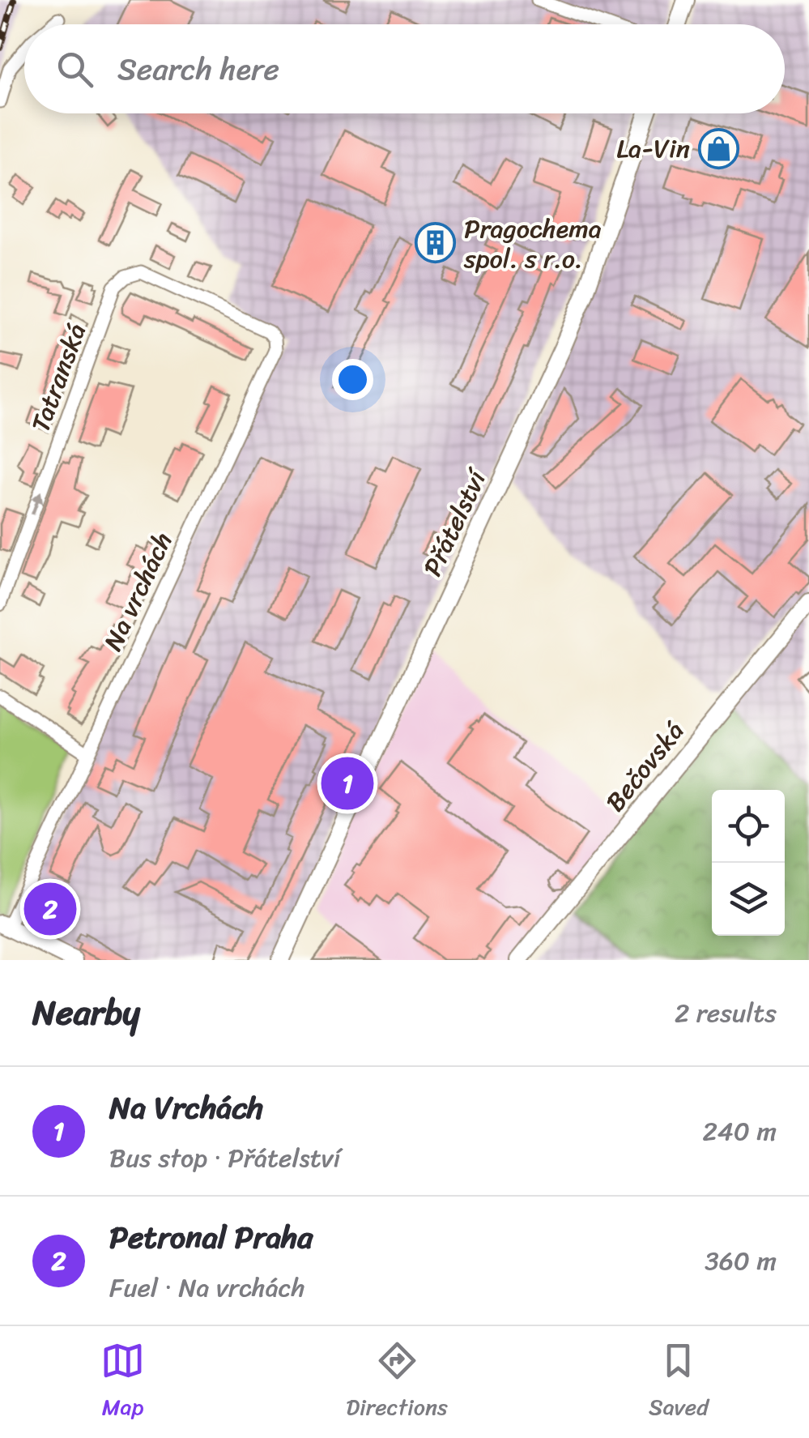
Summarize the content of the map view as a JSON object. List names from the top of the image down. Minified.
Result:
{"streets":{"main road":["Přátelství","Bečovská"],"street":["Tatranská","Na vrchách"]},"crossings":[["Tatranská","Na vrchách"]],"one_way":["Tatranská"],"places":{"shop":["La-Vin"],"building":["Pragochema spol. s r.o."]},"page":{"search":"Search here","pins":["1","2"],"heading":["Nearby","2 results"],"list":[{"mark":"1","name":"Na Vrchách","note":"Bus stop · Přátelství","value":"240 m"},{"mark":"2","name":"Petronal Praha","note":"Fuel · Na vrchách","value":"360 m"}],"nav":["Map","Directions","Saved"]}}
